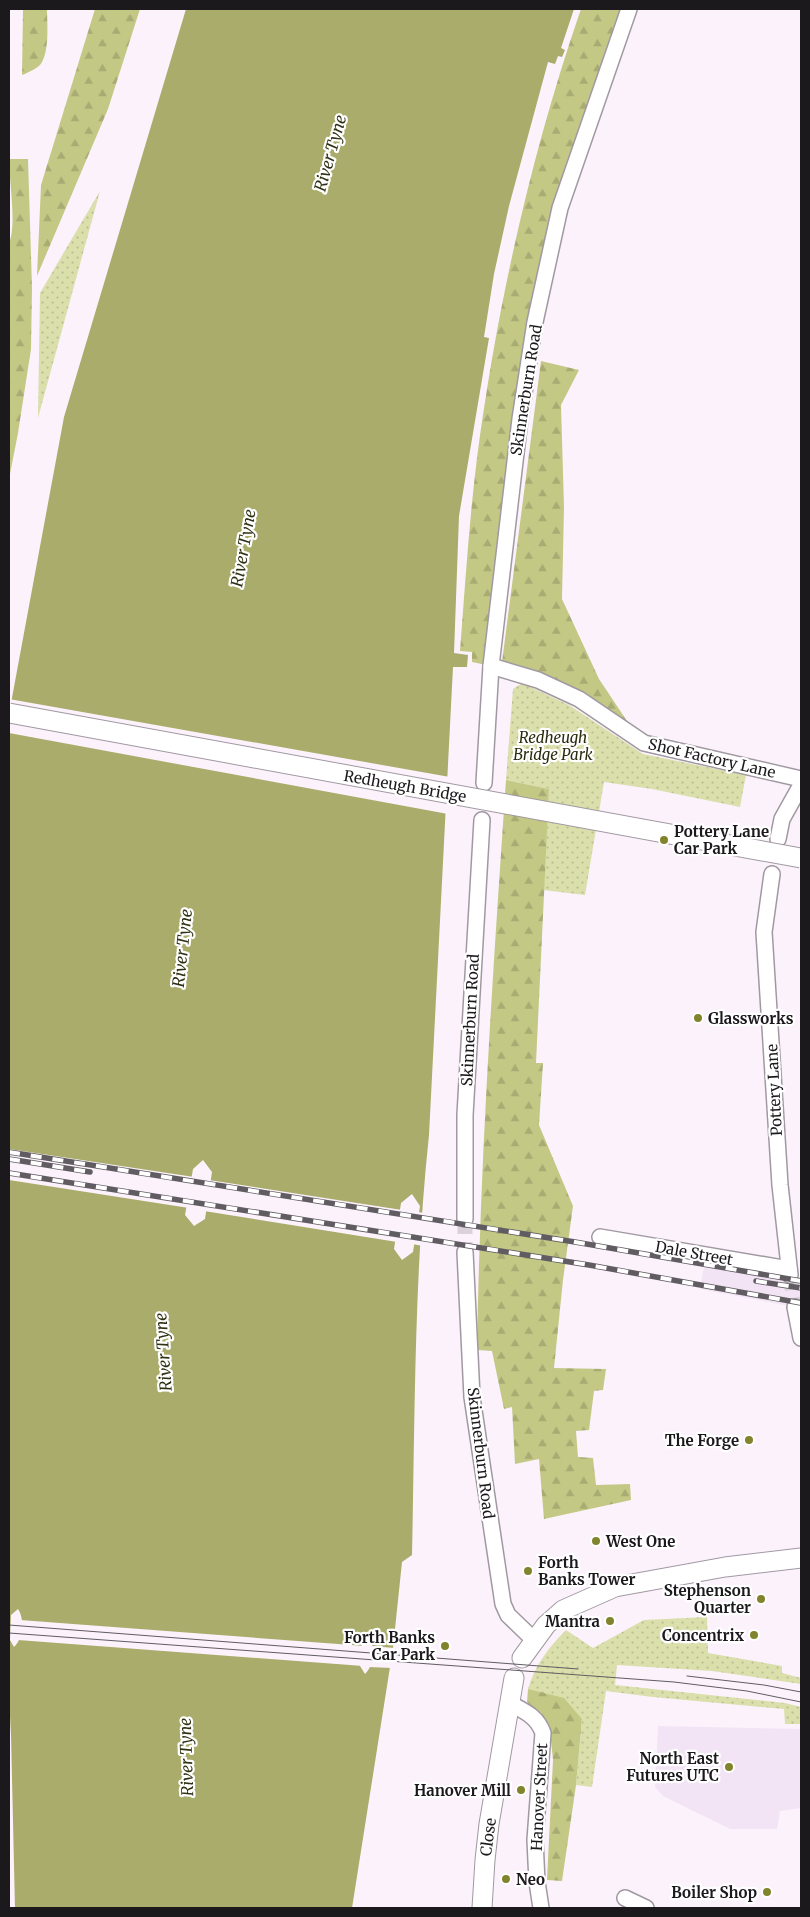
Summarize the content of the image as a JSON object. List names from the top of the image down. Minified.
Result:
{"streets":{"main road":["Redheugh Bridge","Close"],"street":["Skinnerburn Road","Shot Factory Lane","Pottery Lane","Dale Street","Hanover Street"]},"crossings":[["Skinnerburn Road","Shot Factory Lane"],["Pottery Lane","Dale Street"],["Hanover Street","Close"]],"water":["River Tyne"],"parks":["Redheugh Bridge Park"],"places":["Pottery Lane Car Park","Glassworks","The Forge","West One","Forth Banks Tower","Stephenson Quarter","Mantra","Concentrix","Forth Banks Car Park","North East Futures UTC","Hanover Mill","Neo","Boiler Shop"]}
